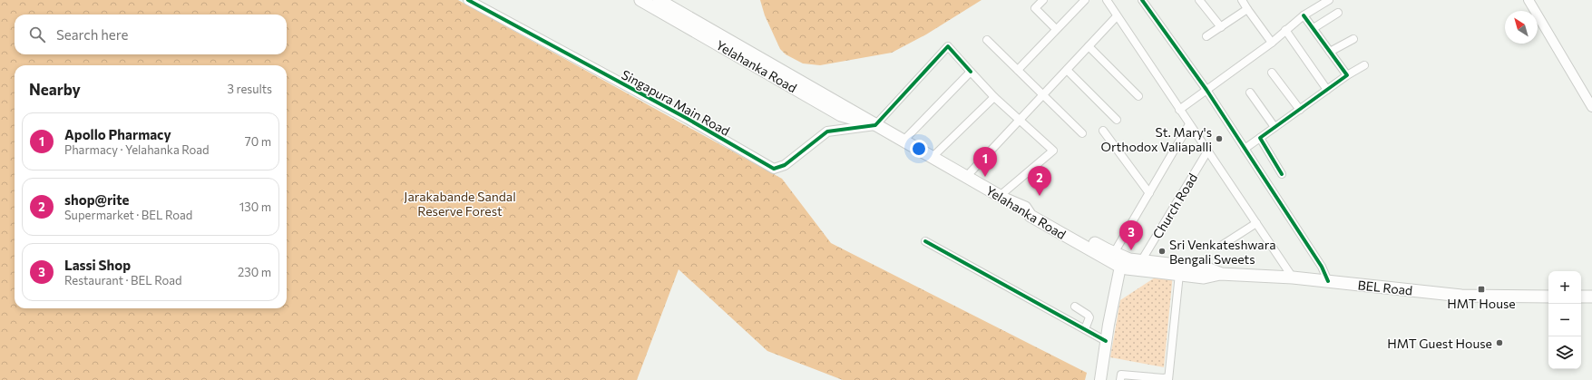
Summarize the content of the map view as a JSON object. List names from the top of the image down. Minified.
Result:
{"streets":{"main road":["Yelahanka Road","BEL Road"],"street":["Singapura Main Road","Church Road"]},"crossings":[["Yelahanka Road","Singapura Main Road"],["Yelahanka Road","BEL Road"],["Church Road","BEL Road"]],"parks":["Jarakabande Sandal Reserve Forest"],"places":{"other":["St. Mary's Orthodox Valiapalli","Sri Venkateshwara Bengali Sweets","HMT Guest House"],"transit":["HMT House"]},"north":"top left","page":{"search":"Search here","heading":["Nearby","3 results"],"list":[{"mark":"1","name":"Apollo Pharmacy","note":"Pharmacy · Yelahanka Road","value":"70 m"},{"mark":"2","name":"shop@rite","note":"Supermarket · BEL Road","value":"130 m"},{"mark":"3","name":"Lassi Shop","note":"Restaurant · BEL Road","value":"230 m"}],"pins":["1","2","3"],"map_buttons":["+","−"]}}
